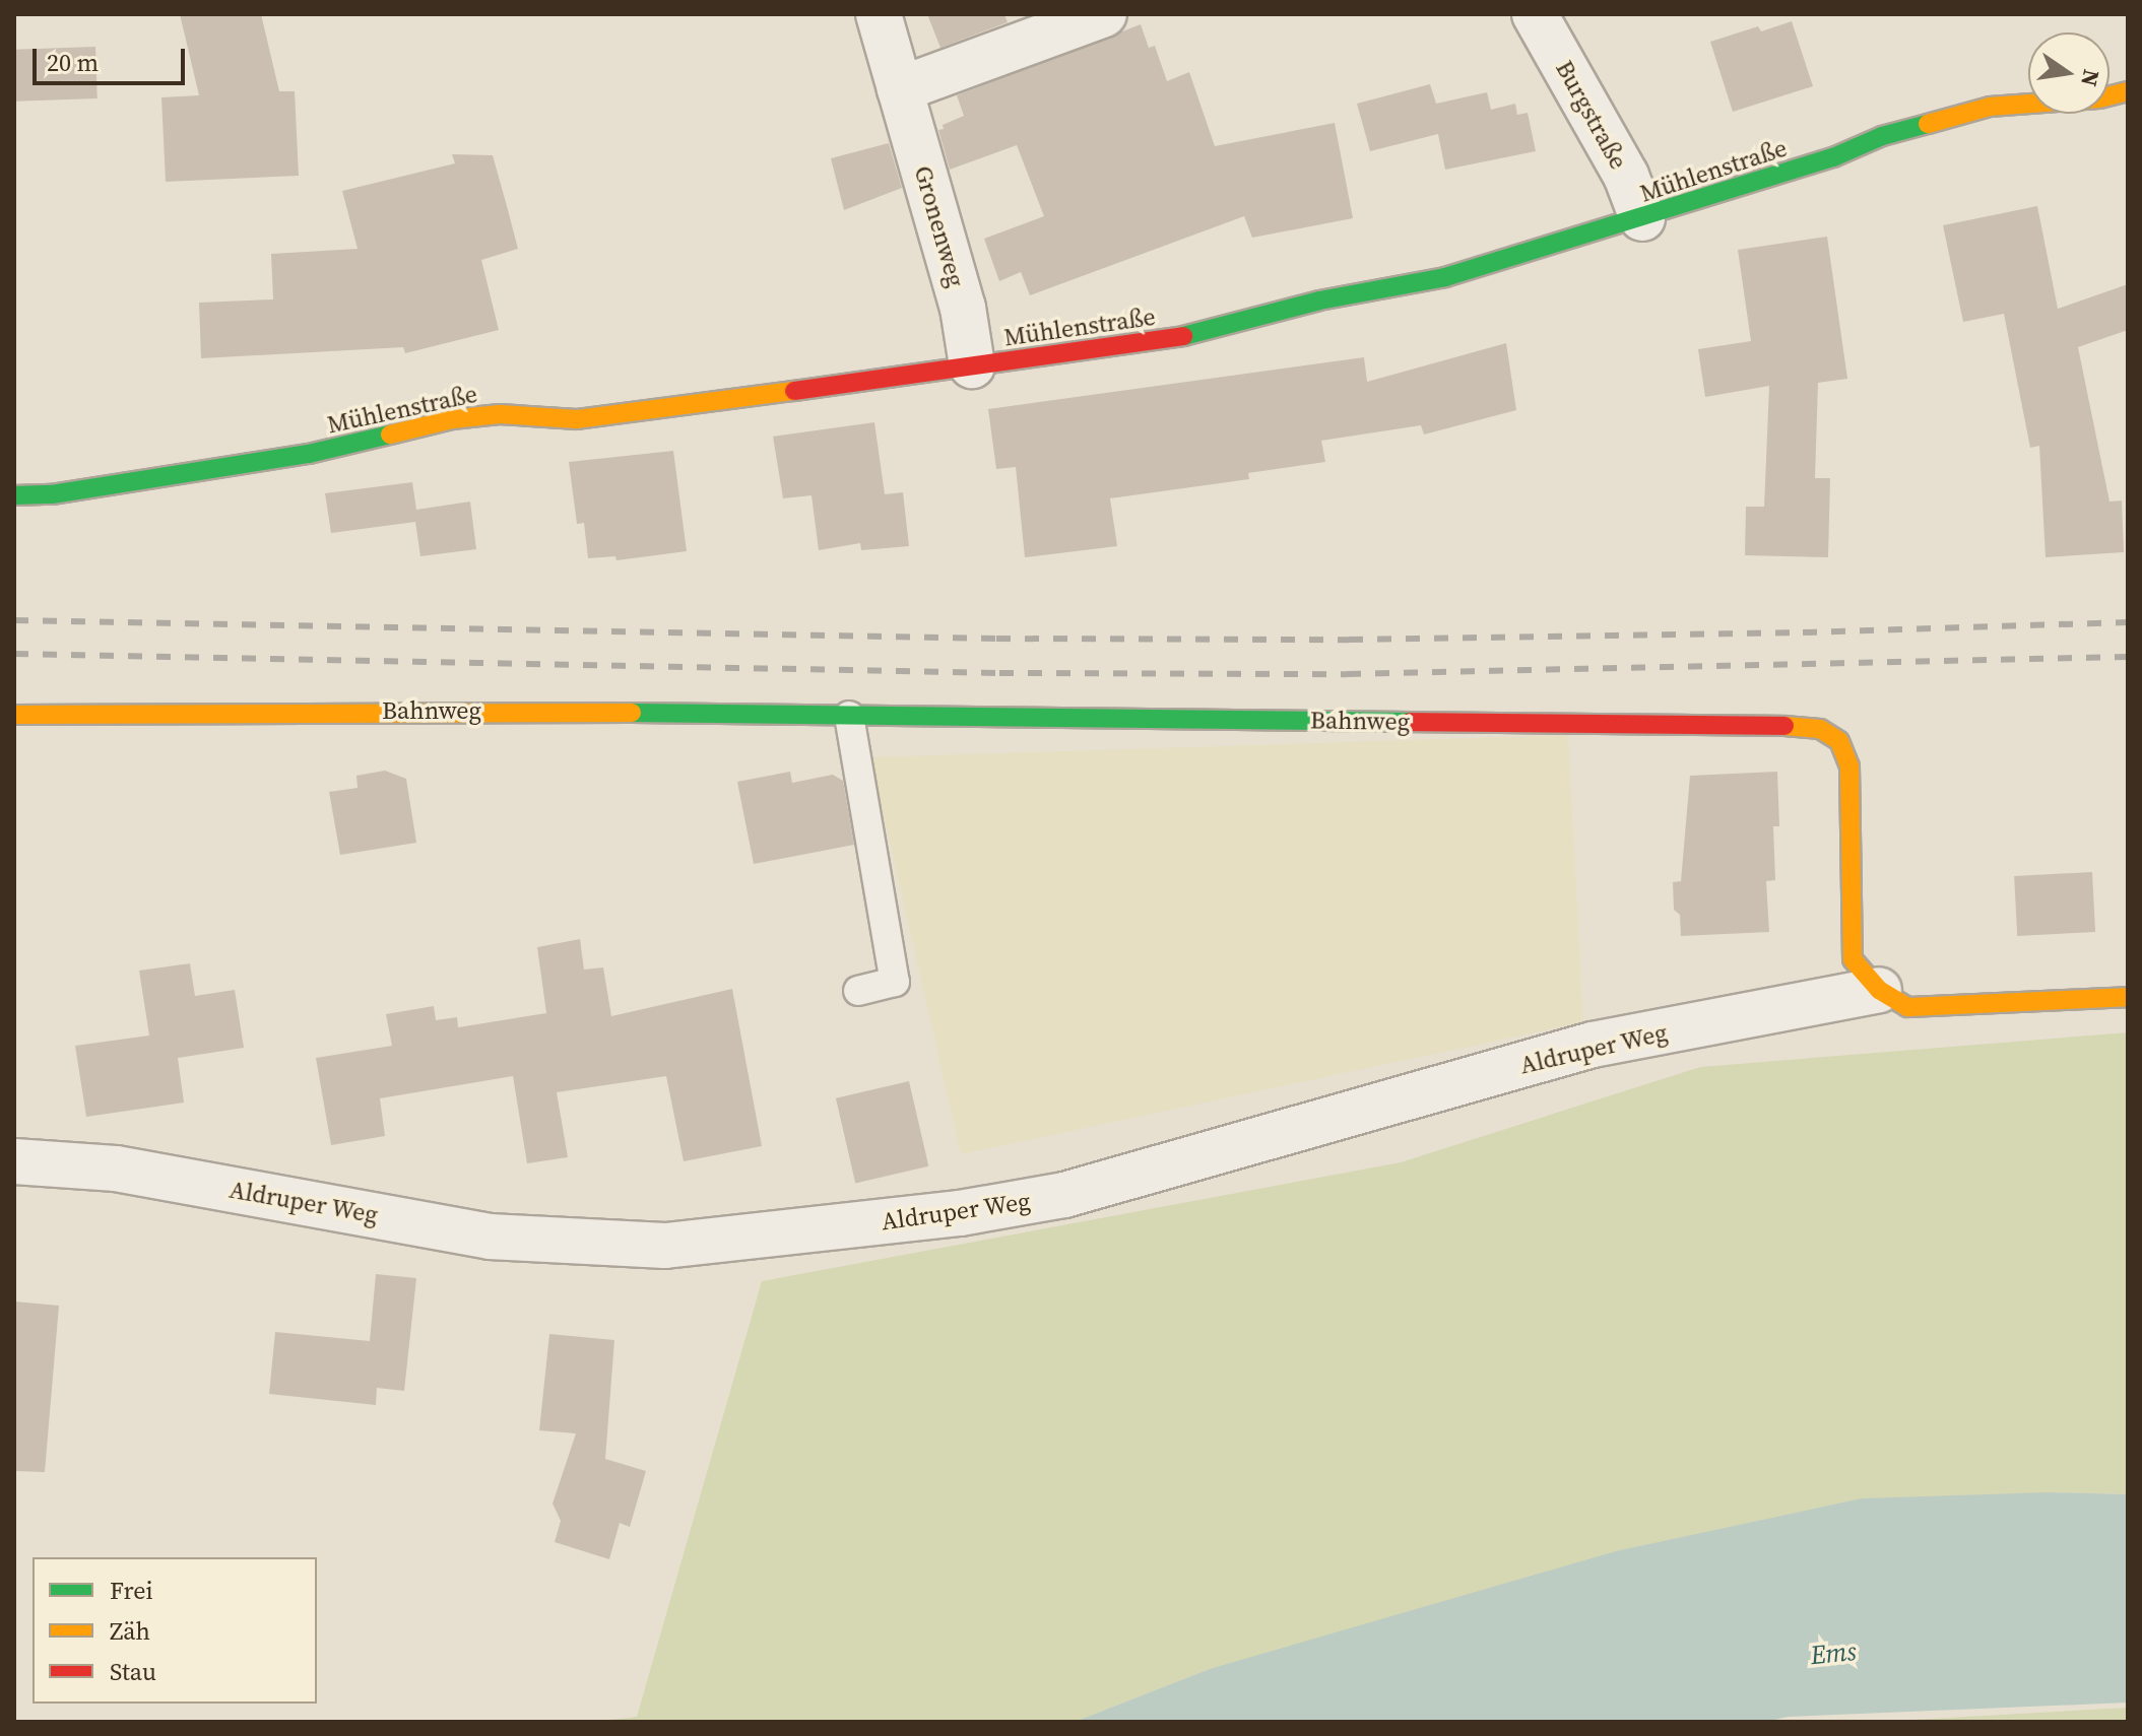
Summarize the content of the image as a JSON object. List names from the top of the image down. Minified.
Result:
{"streets":{"street":["Burgstraße","Mühlenstraße","Gronenweg","Bahnweg","Aldruper Weg"]},"crossings":[["Burgstraße","Mühlenstraße"],["Mühlenstraße","Gronenweg"],["Bahnweg","Aldruper Weg"]],"water":["Ems"],"legend":["Frei","Zäh","Stau"],"scale_bar":"20 m","north":"right"}
